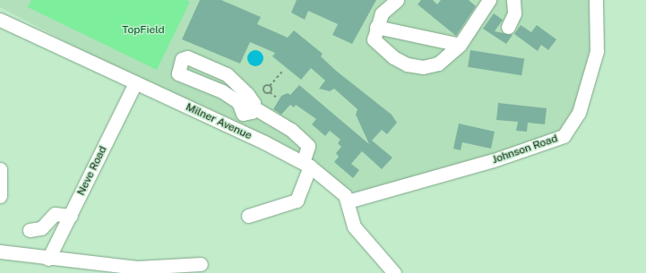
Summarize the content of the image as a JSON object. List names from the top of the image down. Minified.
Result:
{"streets":{"street":["Milner Avenue","Johnson Road","Neve Road"]},"crossings":[["Milner Avenue","Johnson Road"],["Milner Avenue","Neve Road"]],"parks":["TopField"]}
